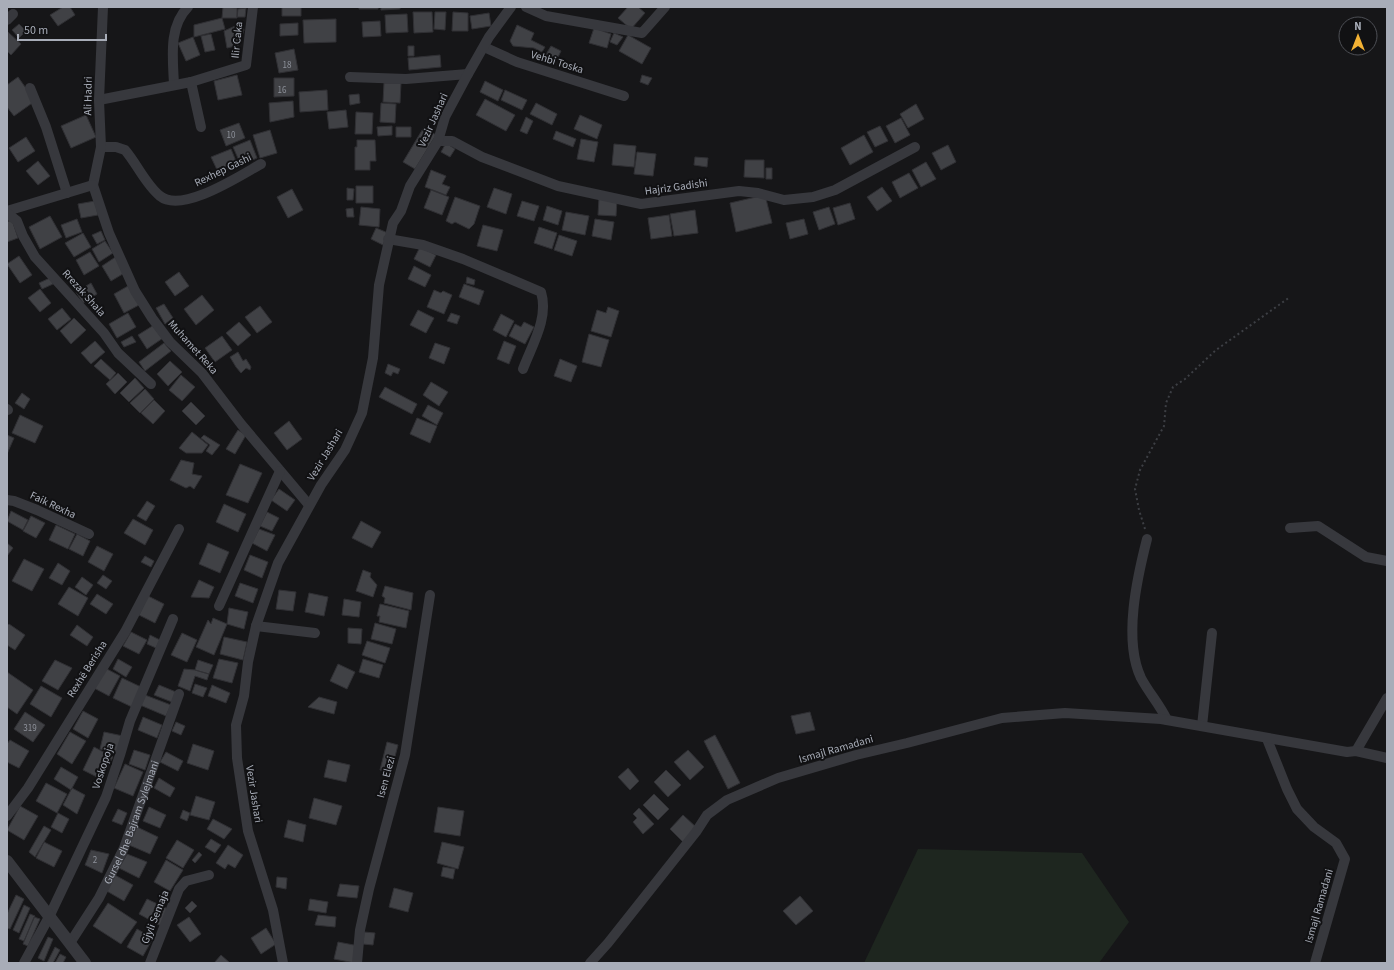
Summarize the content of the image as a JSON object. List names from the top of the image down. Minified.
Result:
{"streets":{"street":["Ilir Caka","Vehbi Toska","Ali Hadri","Vezir Jashari","Rexhep Gashi","Hajriz Gadishi","Rrezak Shala","Muhamet Reka","Faik Rexha","Rexhë Berisha","Ismajl Ramadani","Voskopoja","Isen Elezi","Gursel dhe Bajram Sylejmani","Gjyli Semaja"]},"crossings":[["Ilir Caka","Ali Hadri"],["Vehbi Toska","Vezir Jashari"],["Ali Hadri","Rexhep Gashi"],["Ali Hadri","Muhamet Reka"],["Vezir Jashari","Hajriz Gadishi"],["Vezir Jashari","Muhamet Reka"]],"house_numbers":["18","16","10","319","2"],"scale_bar":"50 m","north":"top"}
